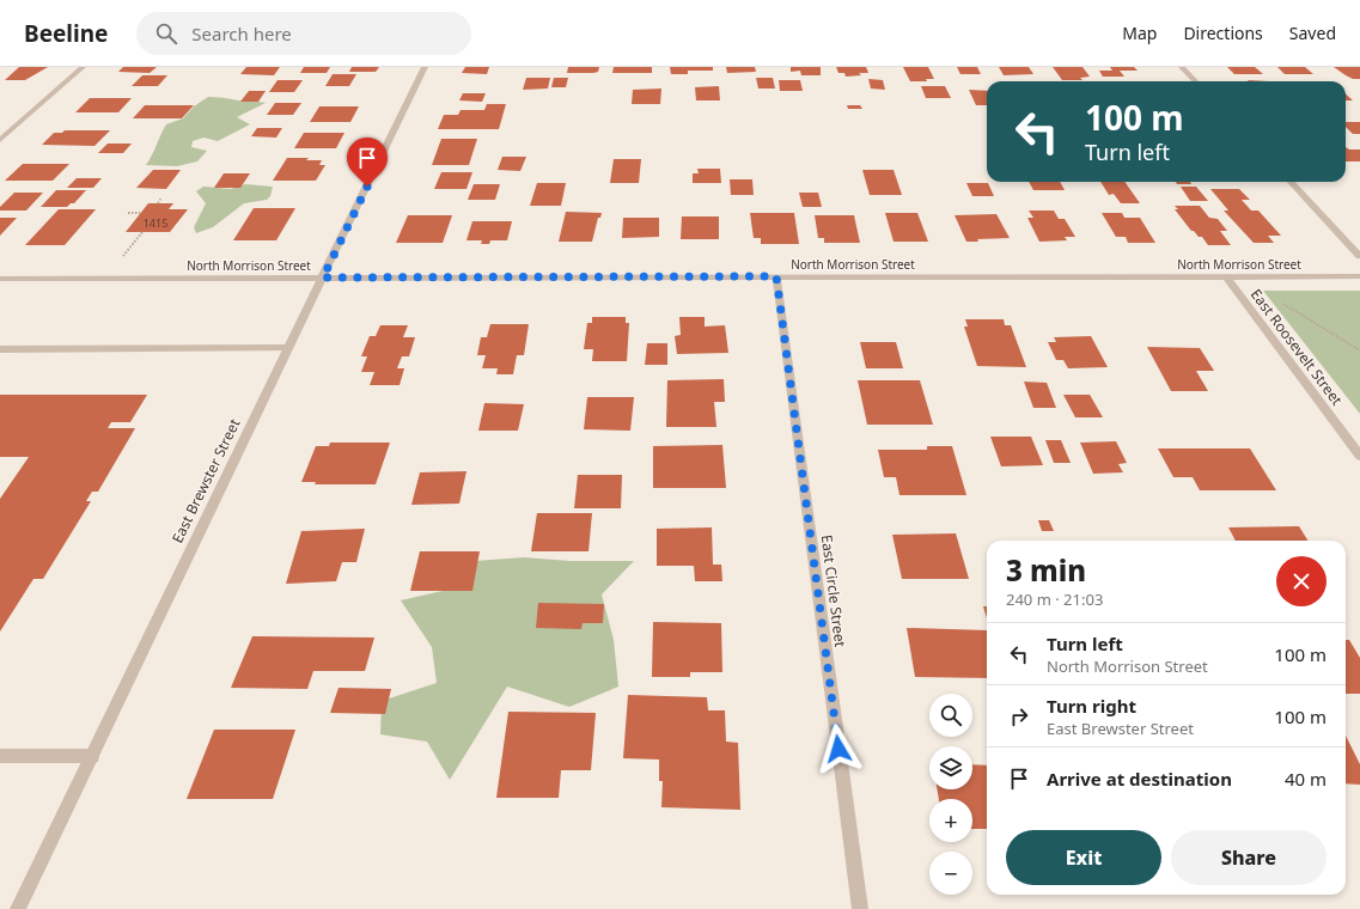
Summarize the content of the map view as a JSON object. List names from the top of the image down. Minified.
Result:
{"streets":{"street":["North Morrison Street","East Roosevelt Street","East Brewster Street","East Circle Street"]},"crossings":[["North Morrison Street","East Roosevelt Street"],["North Morrison Street","East Brewster Street"],["North Morrison Street","East Circle Street"]],"house_numbers":["1415"],"page":{"header":"Beeline","search":"Search here","nav":["Map","Directions","Saved"],"turn":["100 m","Turn left"],"heading":["3 min","240 m · 21:03"],"list":[{"name":"Turn left","note":"North Morrison Street","value":"100 m"},{"name":"Turn right","note":"East Brewster Street","value":"100 m"},{"name":"Arrive at destination","value":"40 m"}],"map_buttons":["+","−"],"buttons":["Exit","Share"]}}
